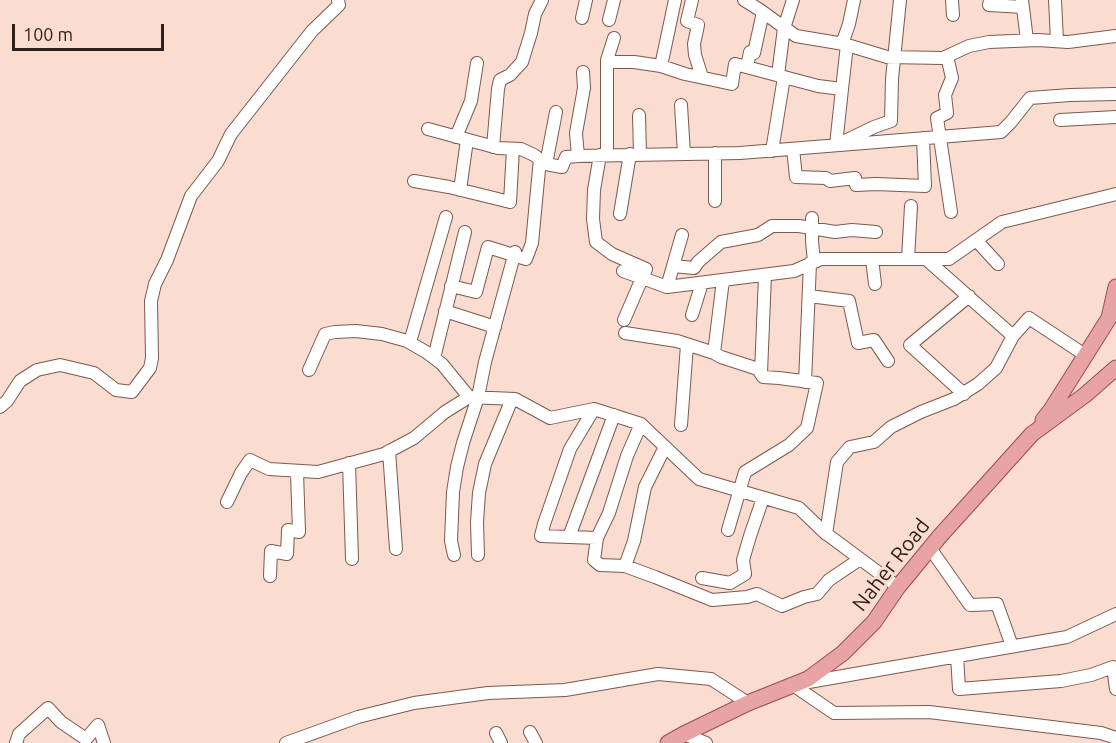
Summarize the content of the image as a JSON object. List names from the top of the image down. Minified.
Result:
{"streets":{"main road":["Naher Road"]},"scale_bar":"100 m"}
